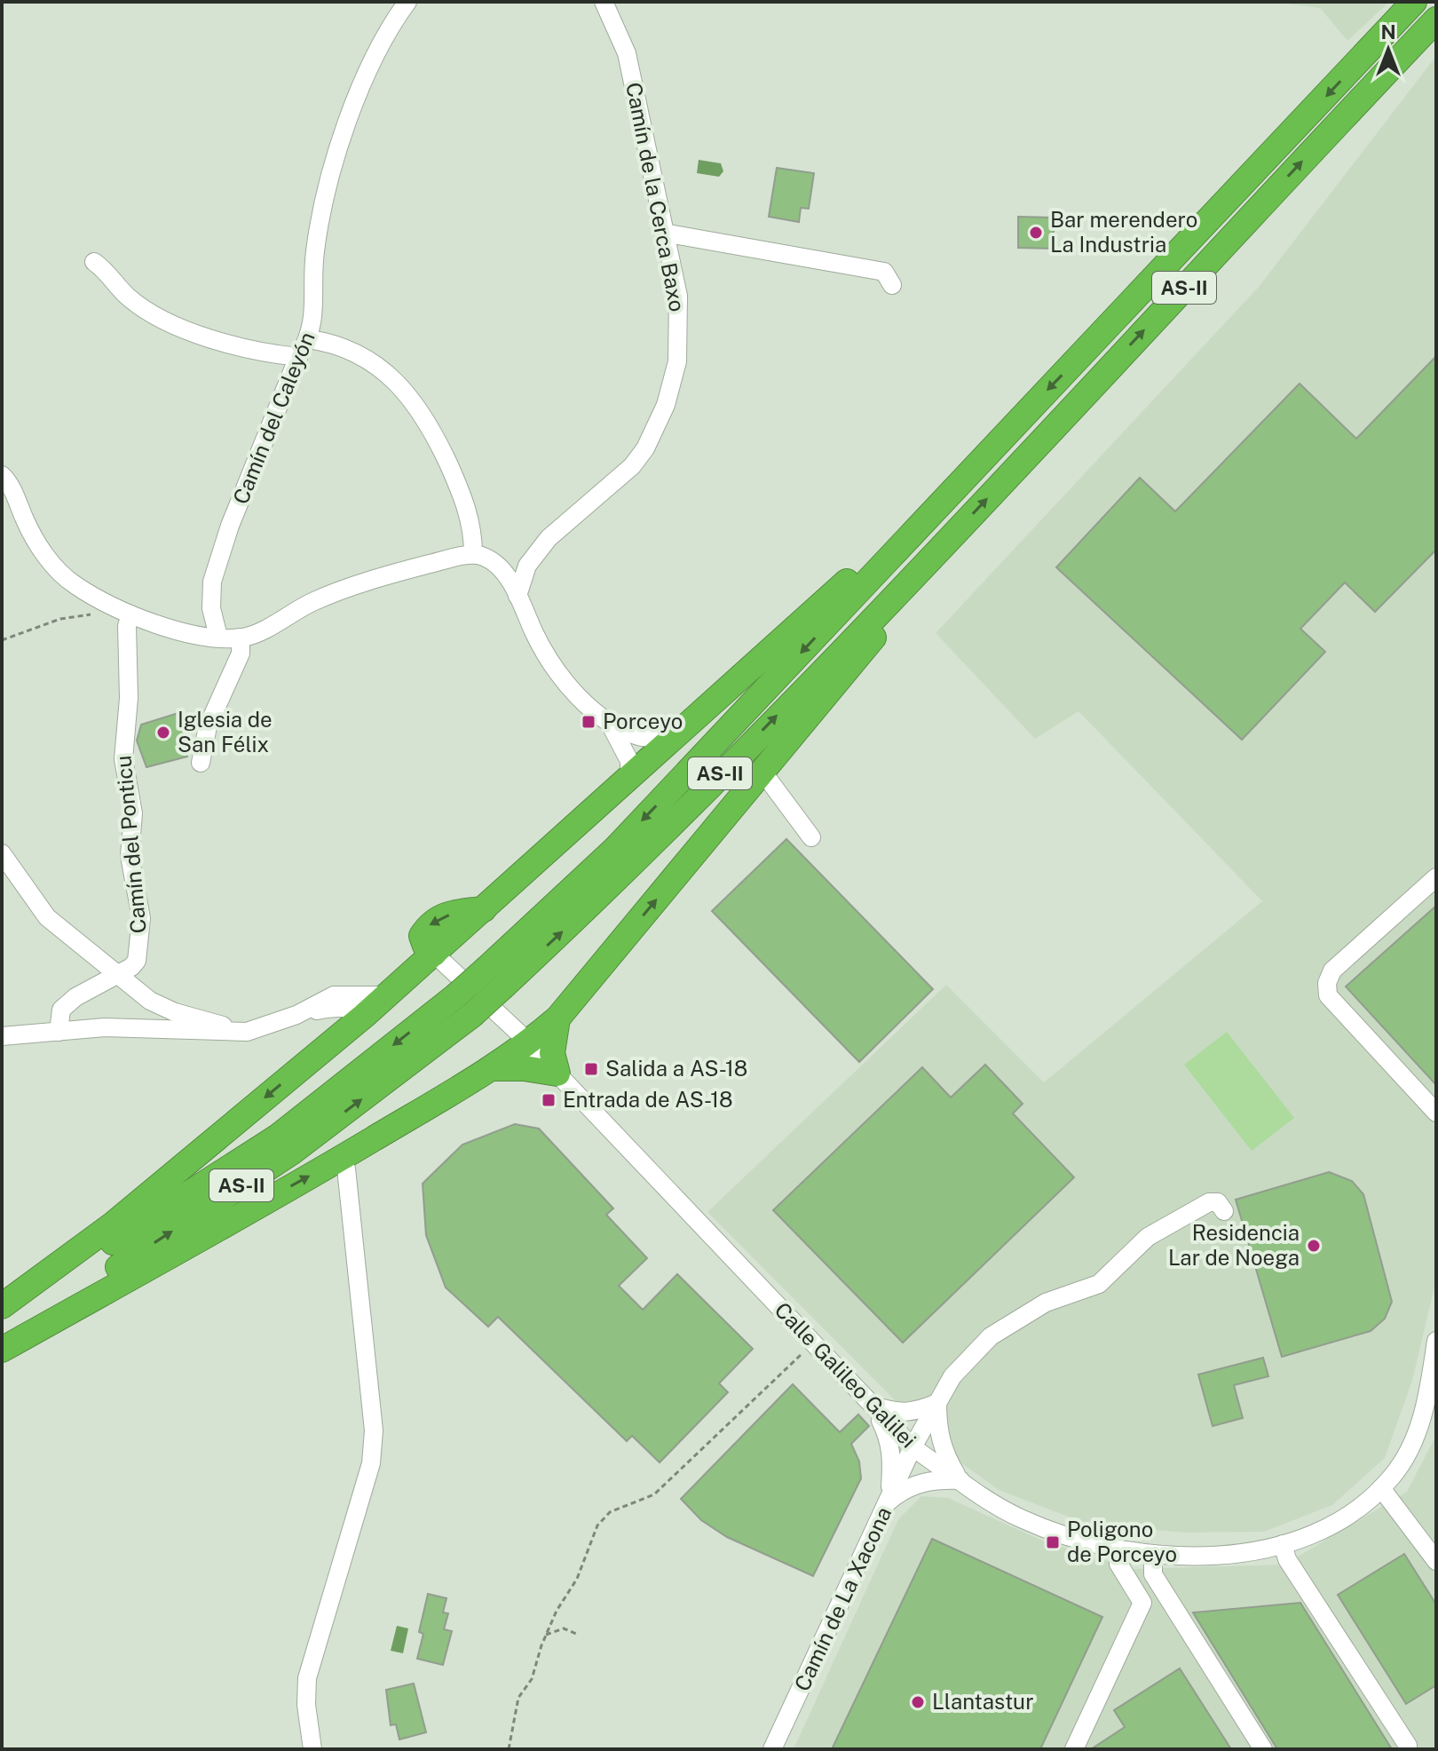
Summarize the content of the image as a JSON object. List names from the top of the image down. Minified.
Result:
{"streets":{"highway":["AS-II"],"street":["Camín de la Cerca Baxo","Camín del Caleyón","Camín del Ponticu","Calle Galileo Galilei","Camín de La Xacona"]},"crossings":[["Calle Galileo Galilei","Camín de La Xacona"]],"places":{"other":["Bar merendero La Industria","Iglesia de San Félix","Residencia Lar de Noega","Llantastur"],"transit":["Porceyo","Salida a AS-18","Entrada de AS-18","Poligono de Porceyo"]},"north":"top"}
